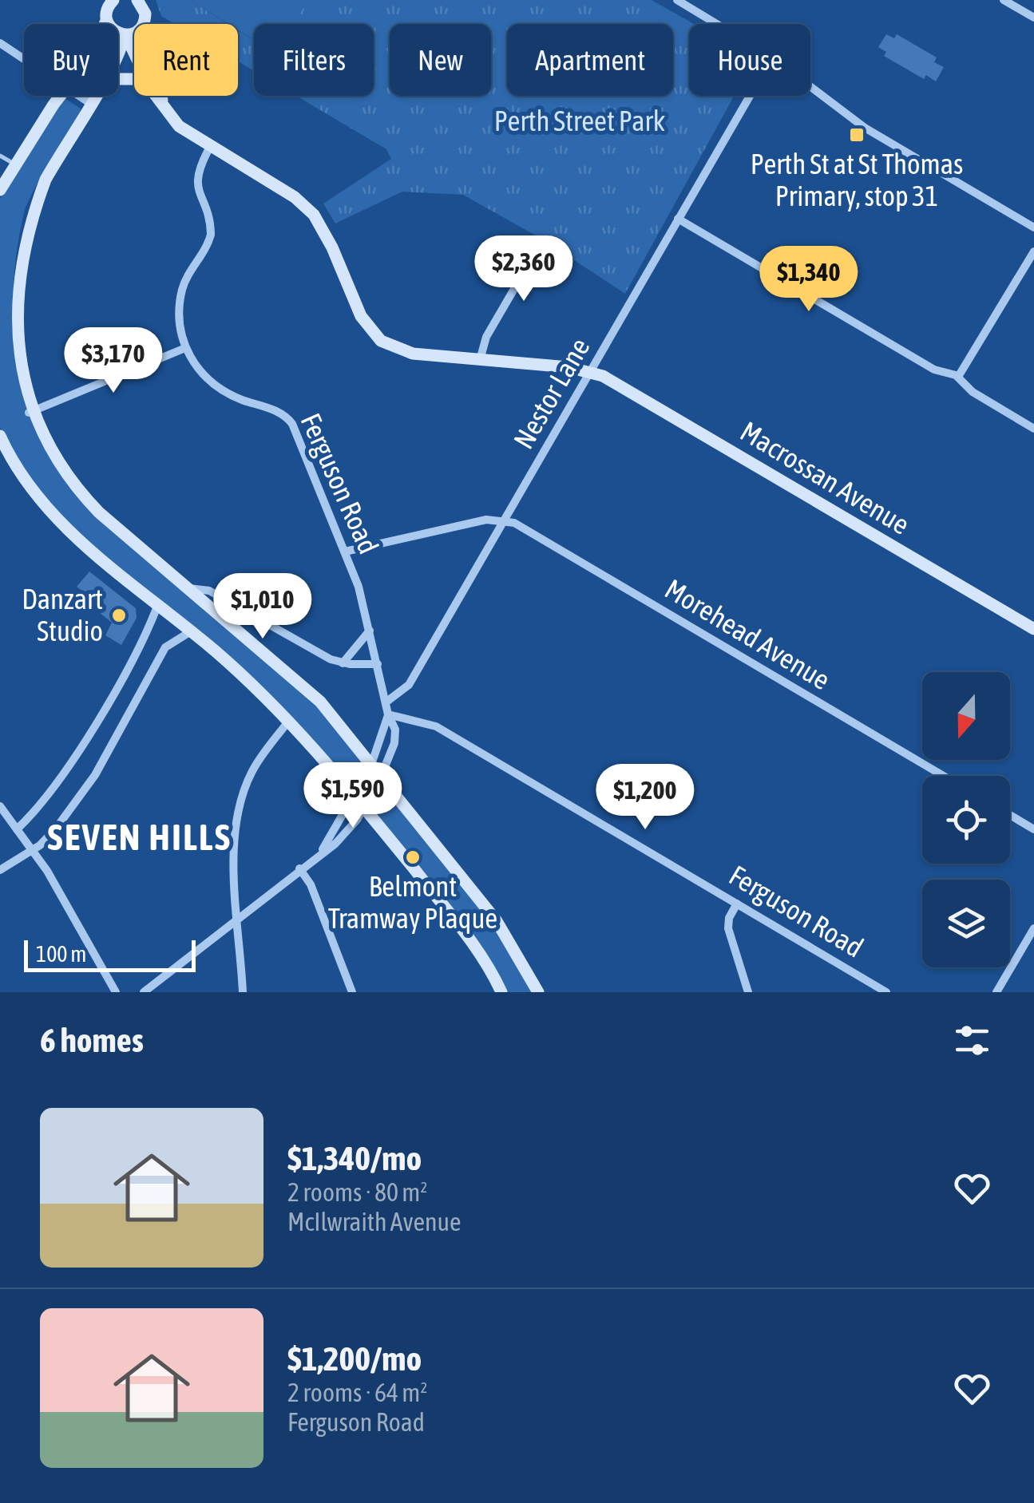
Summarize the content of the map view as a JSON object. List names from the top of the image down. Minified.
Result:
{"streets":{"main road":["Macrossan Avenue"],"street":["Nestor Lane","Ferguson Road","Morehead Avenue"]},"crossings":[["Nestor Lane","Macrossan Avenue"],["Nestor Lane","Ferguson Road"],["Nestor Lane","Morehead Avenue"]],"districts":["SEVEN HILLS"],"parks":["Perth Street Park"],"places":{"transit":["Perth St at St Thomas Primary, stop 31"],"other":["Danzart Studio","Belmont Tramway Plaque"]},"scale_bar":"100 m","north":"bottom","page":{"chip":["Buy","Rent","Filters","New","Apartment","House"],"price":["$2,360","$1,340","$3,170","$1,010","$1,590","$1,200"],"scale":"100 m","heading":"6 homes","list":[{"name":"$1,340/mo","note":"2 rooms · 80 m² · McIlwraith Avenue"},{"name":"$1,200/mo","note":"2 rooms · 64 m² · Ferguson Road"}]}}
